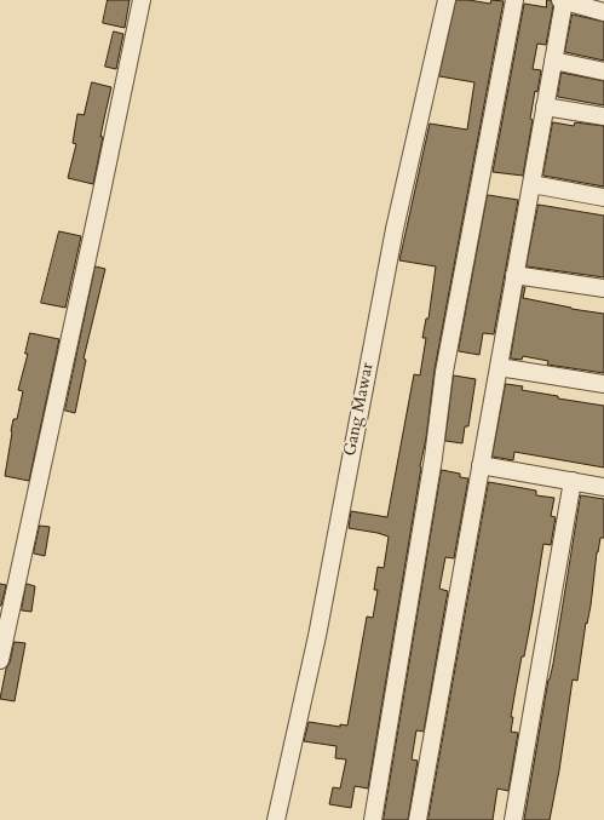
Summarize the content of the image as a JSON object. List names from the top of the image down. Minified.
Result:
{"streets":{"street":["Gang Mawar"]}}
